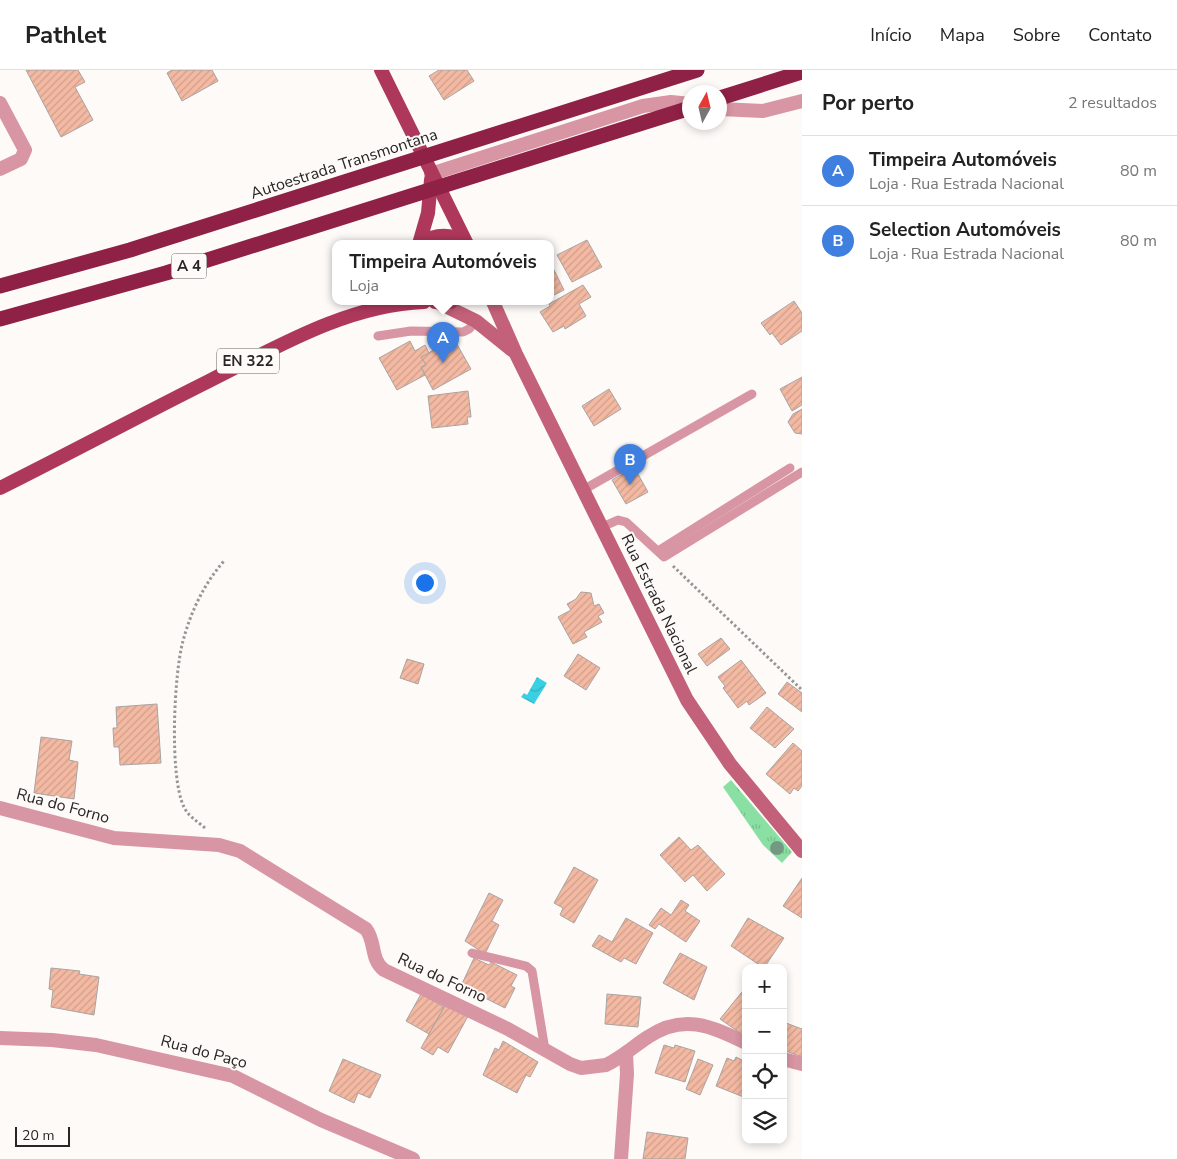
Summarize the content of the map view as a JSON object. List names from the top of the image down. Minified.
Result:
{"streets":{"highway":["Autoestrada Transmontana","A 4"],"main road":["EN 322","Rua Estrada Nacional"],"street":["Rua do Forno","Rua do Paço"]},"scale_bar":"20 m","north":"top","page":{"header":"Pathlet","nav":["Início","Mapa","Sobre","Contato"],"heading":["Por perto","2 resultados"],"list":[{"mark":"A","name":"Timpeira Automóveis","note":"Loja · Rua Estrada Nacional","value":"80 m"},{"mark":"B","name":"Selection Automóveis","note":"Loja · Rua Estrada Nacional","value":"80 m"}],"popup":["Timpeira Automóveis","Loja"],"pins":["A","B"],"map_buttons":["+","−"],"scale":"20 m"}}
